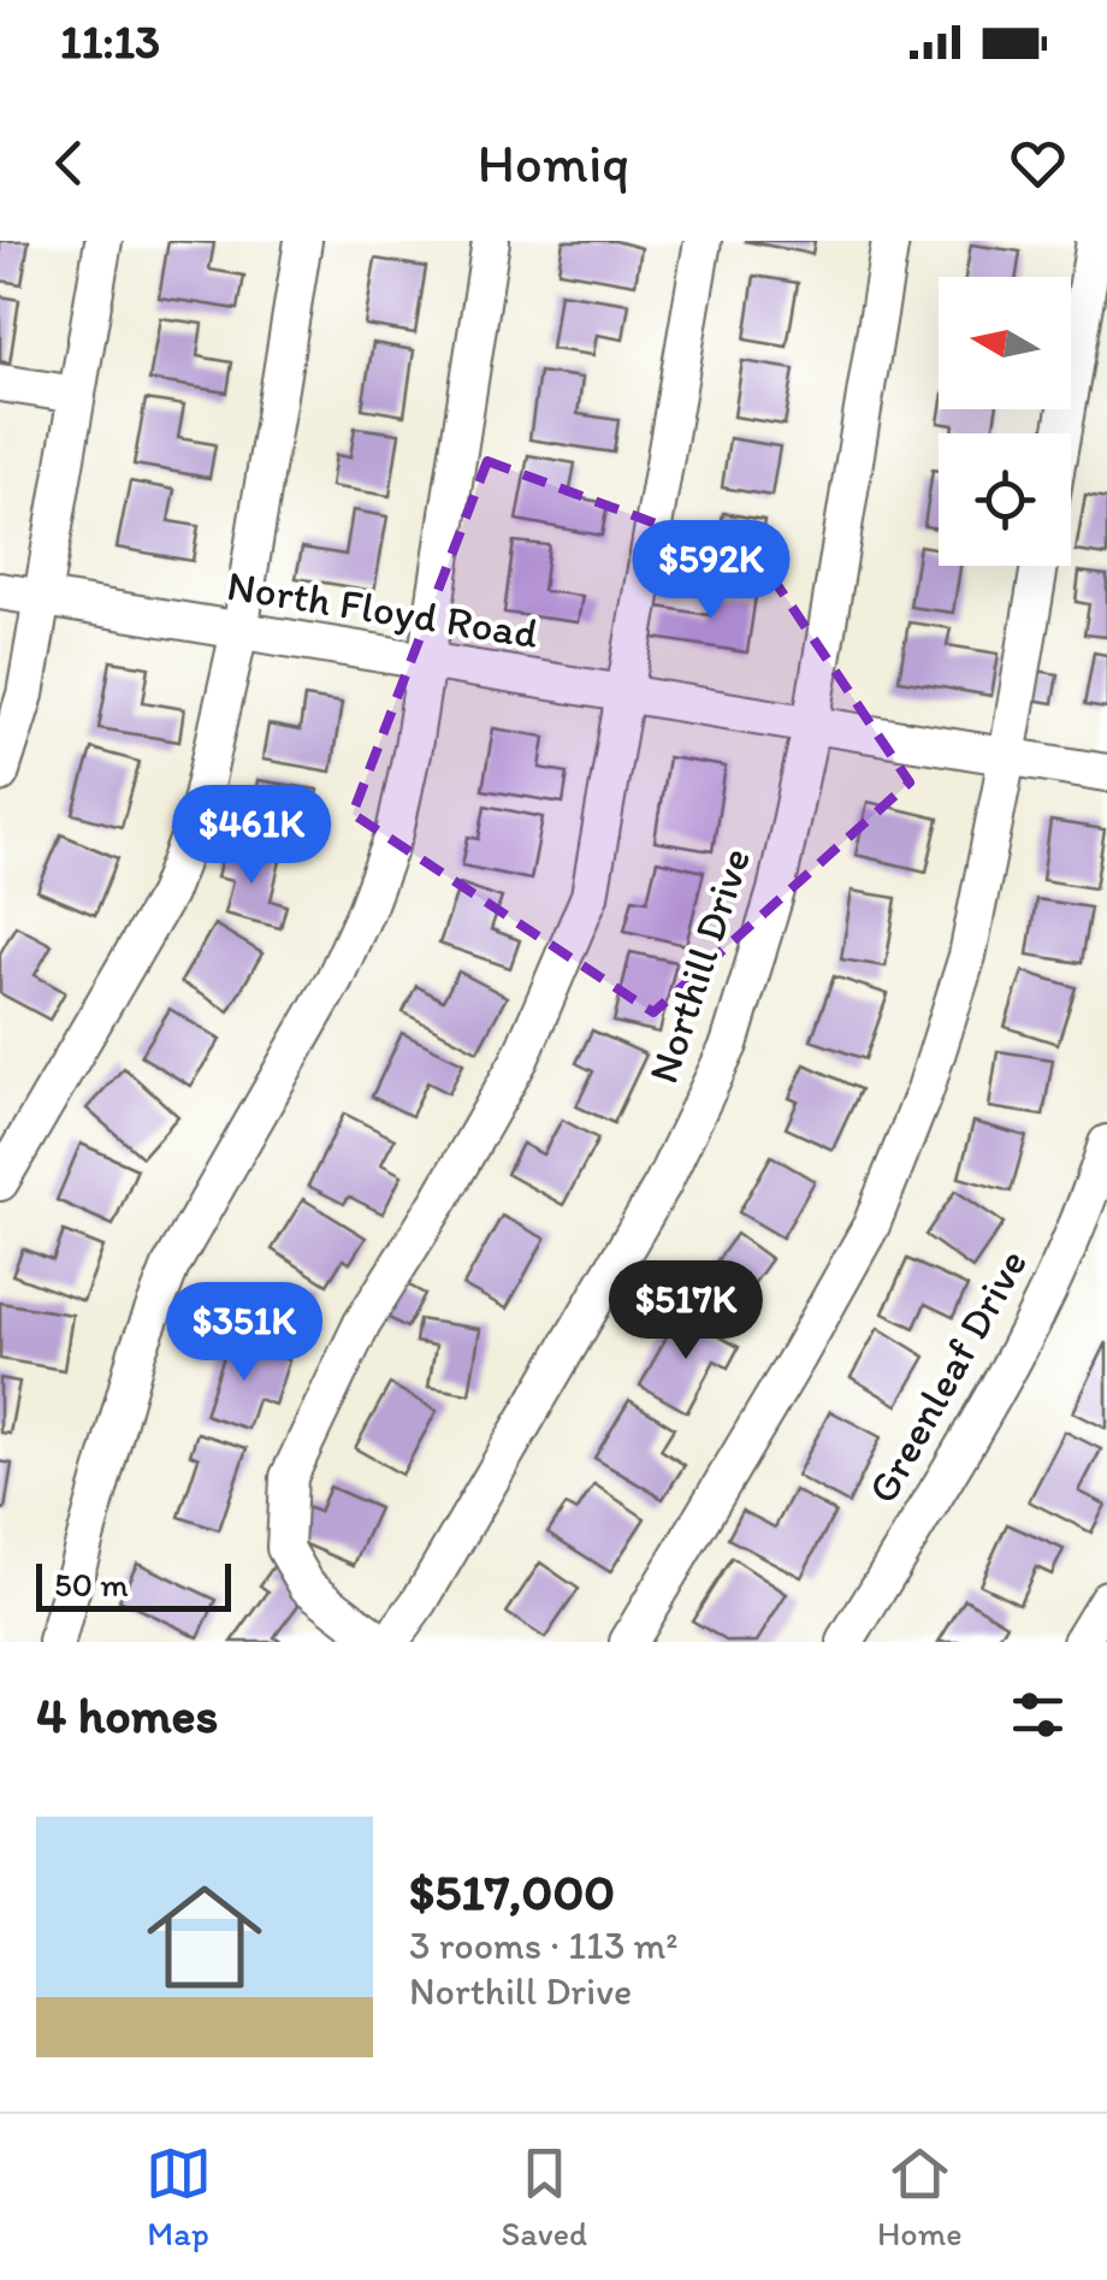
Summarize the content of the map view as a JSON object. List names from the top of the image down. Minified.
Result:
{"streets":{"street":["North Floyd Road","Northill Drive","Greenleaf Drive"]},"crossings":[["North Floyd Road","Northill Drive"]],"scale_bar":"50 m","north":"left","page":{"status":"11:13","header":"Homiq","price":["$592K","$461K","$517K","$351K"],"scale":"50 m","heading":"4 homes","list":[{"name":"$517,000","note":"3 rooms · 113 m² · Northill Drive"}],"tabs":["Map","Saved","Home"]}}
